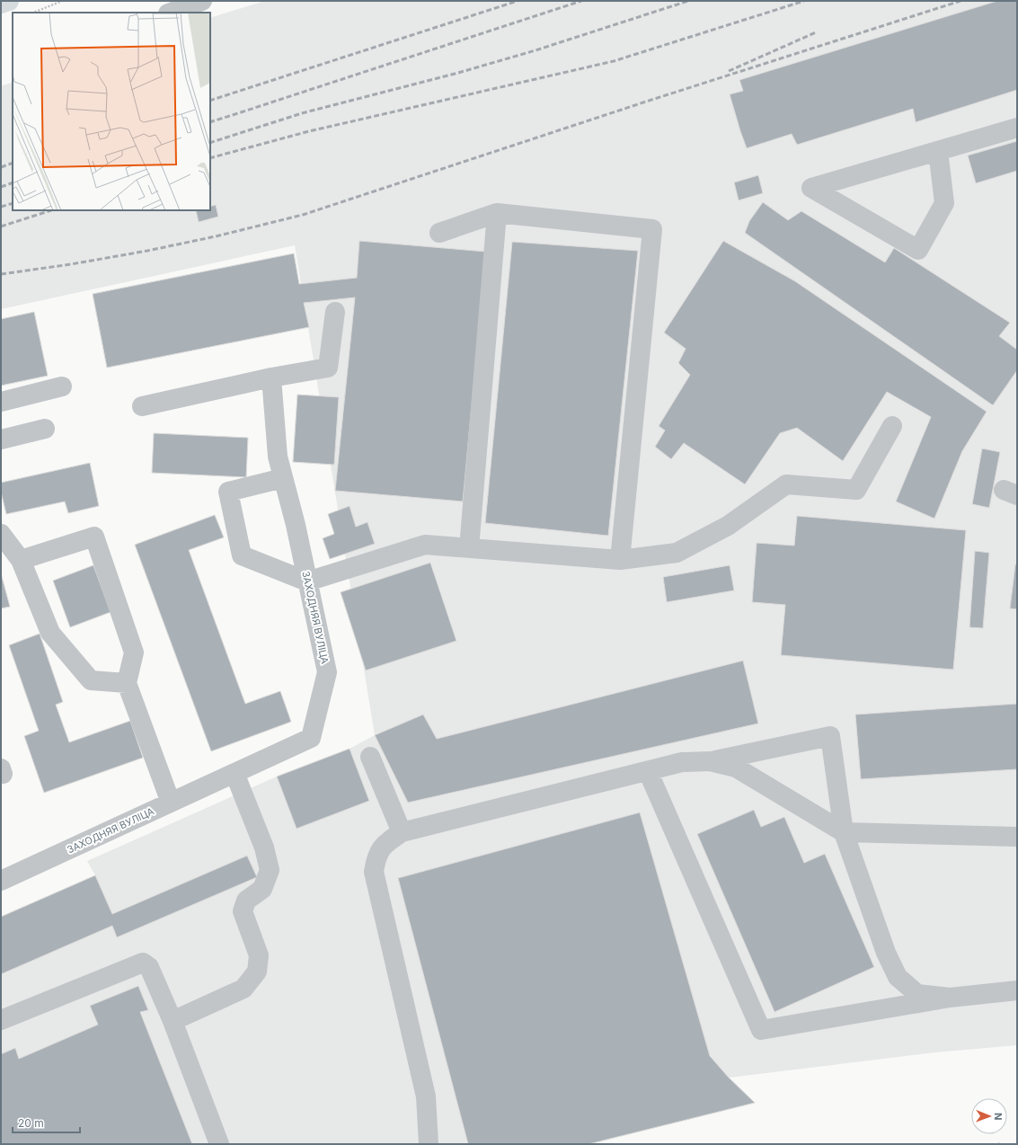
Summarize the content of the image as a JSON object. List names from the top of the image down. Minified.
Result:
{"streets":{"street":["ЗАХОДНЯЯ ВУЛІЦА"]},"scale_bar":"20 m","north":"right"}
